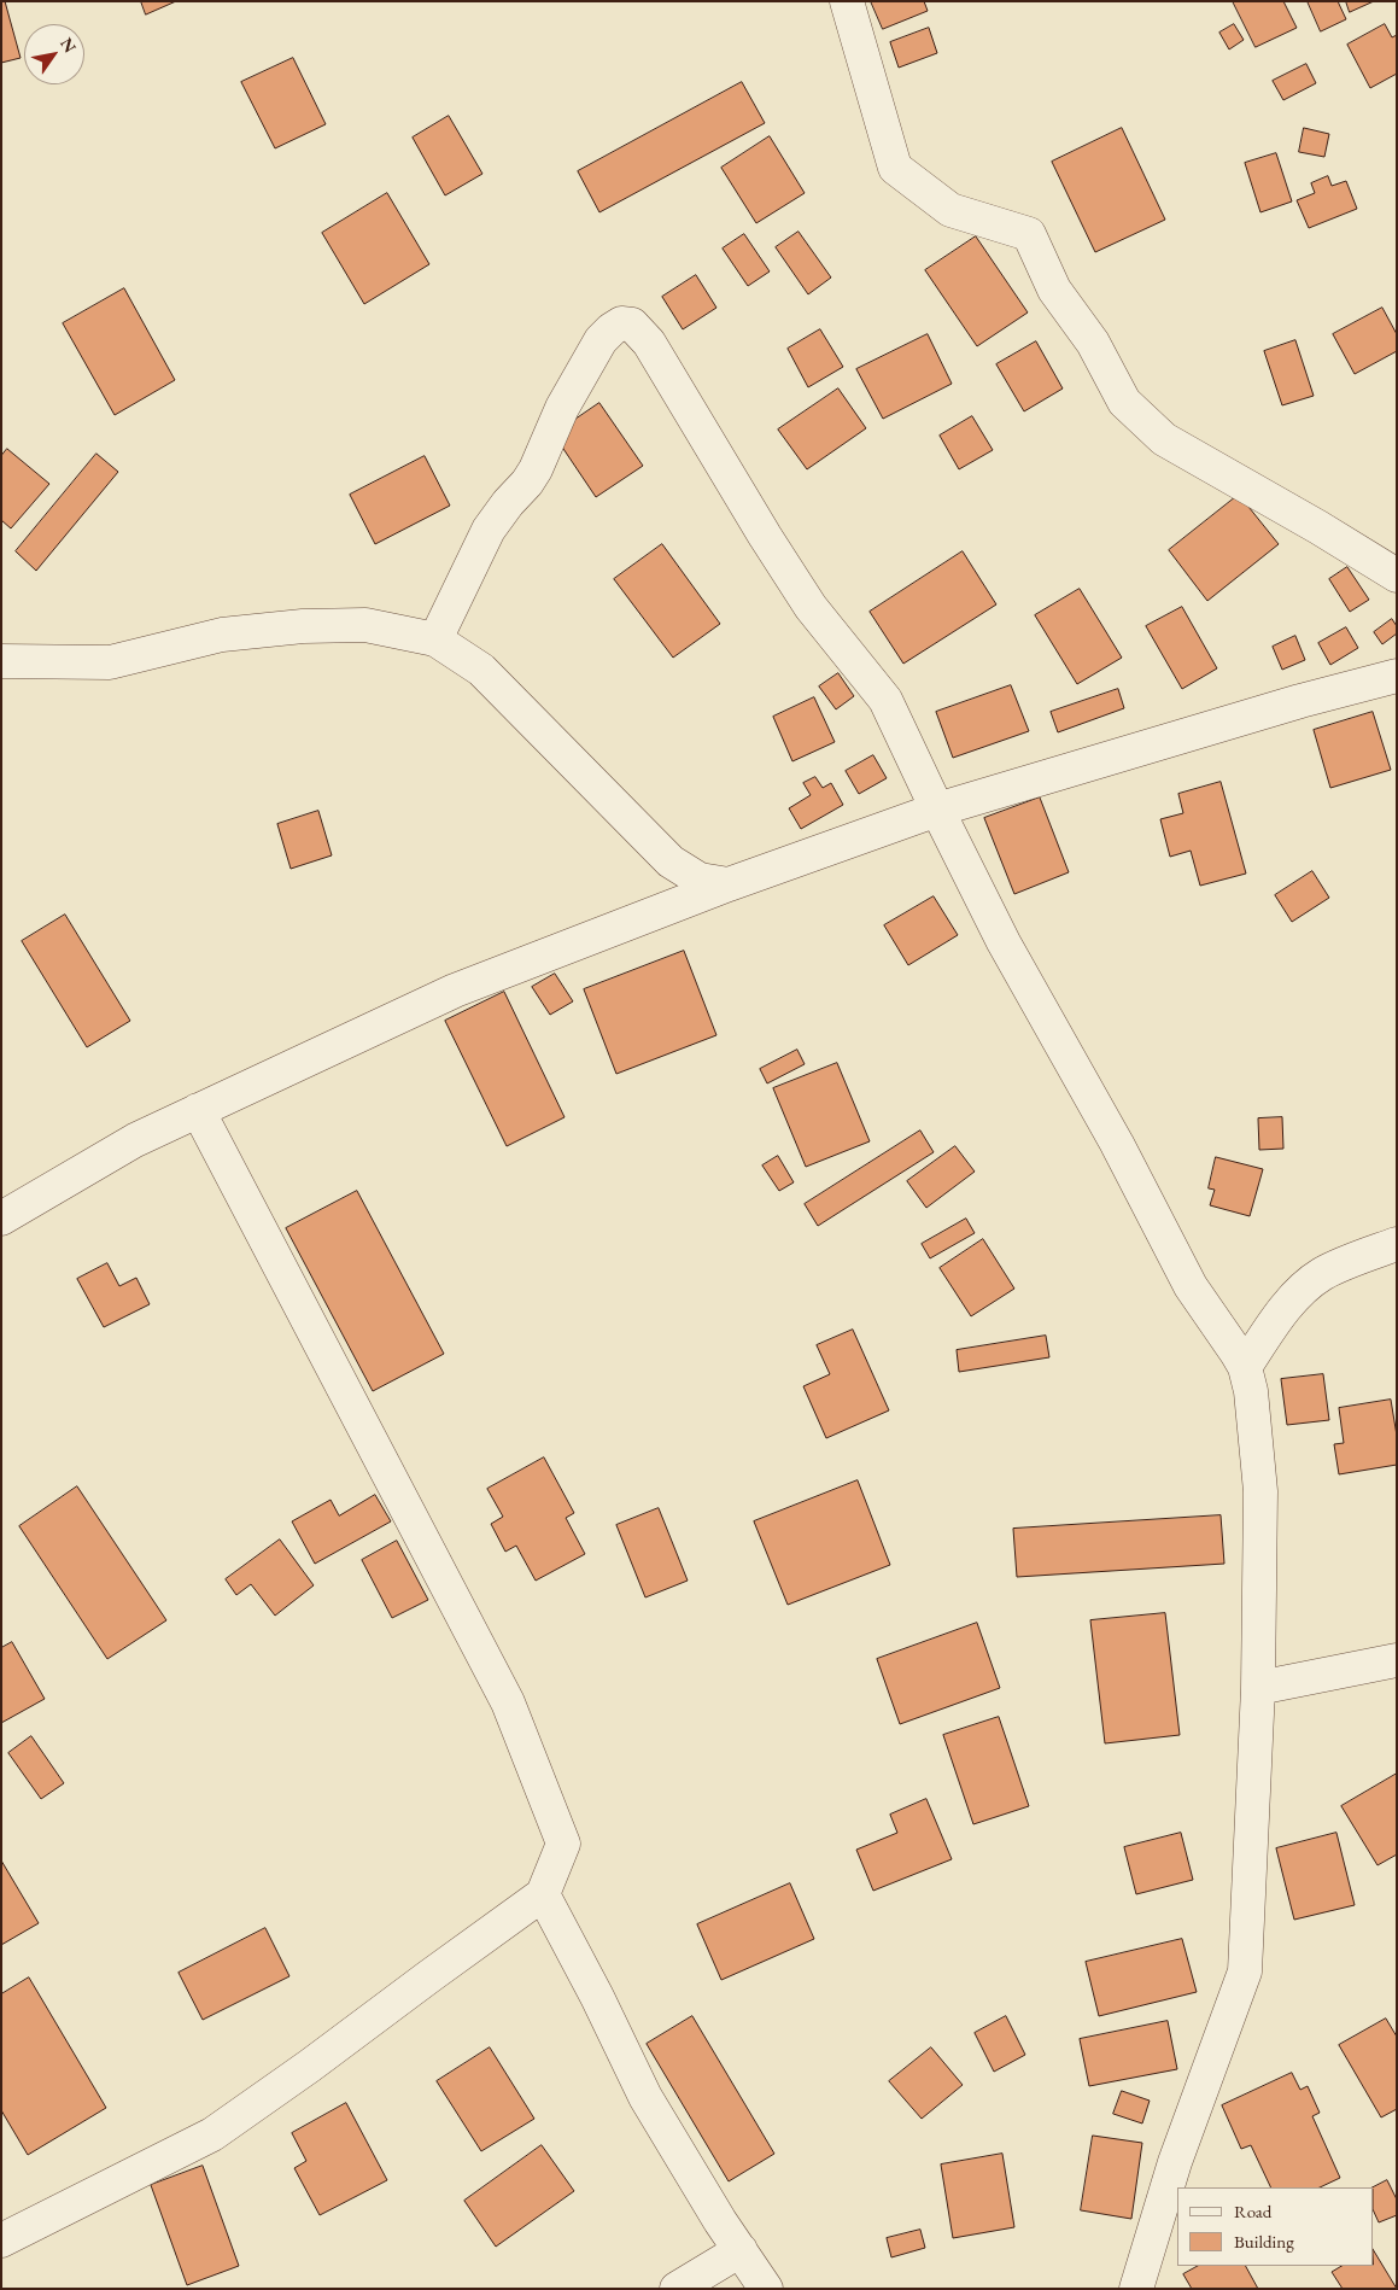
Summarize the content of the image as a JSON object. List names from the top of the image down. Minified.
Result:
{"legend":["Road","Building"],"north":"top right"}
